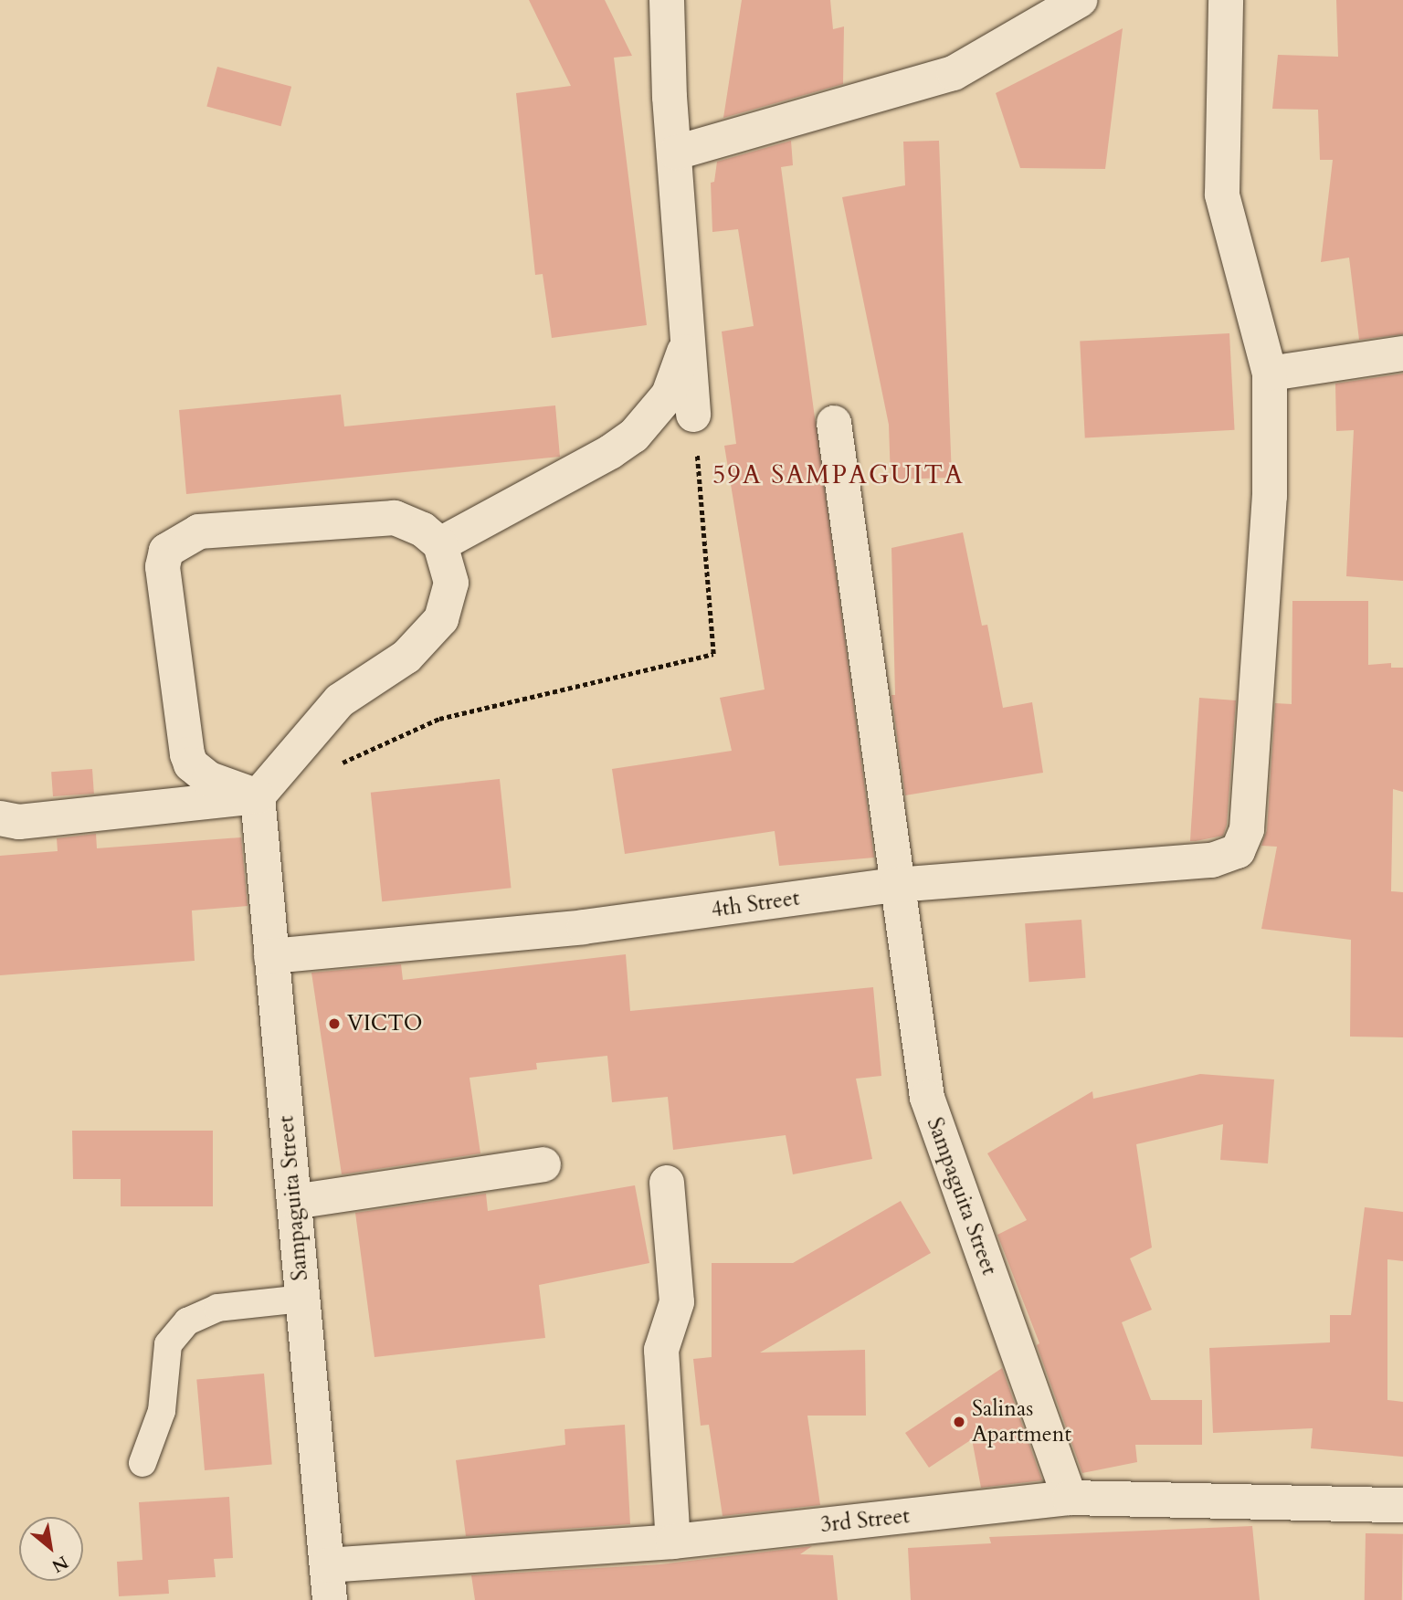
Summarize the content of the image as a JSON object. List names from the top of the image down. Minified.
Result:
{"streets":{"street":["4th Street","Sampaguita Street","3rd Street"]},"crossings":[["4th Street","Sampaguita Street"],["Sampaguita Street","3rd Street"]],"districts":["59A SAMPAGUITA"],"places":["VICTO","Salinas Apartment"],"north":"bottom right"}
